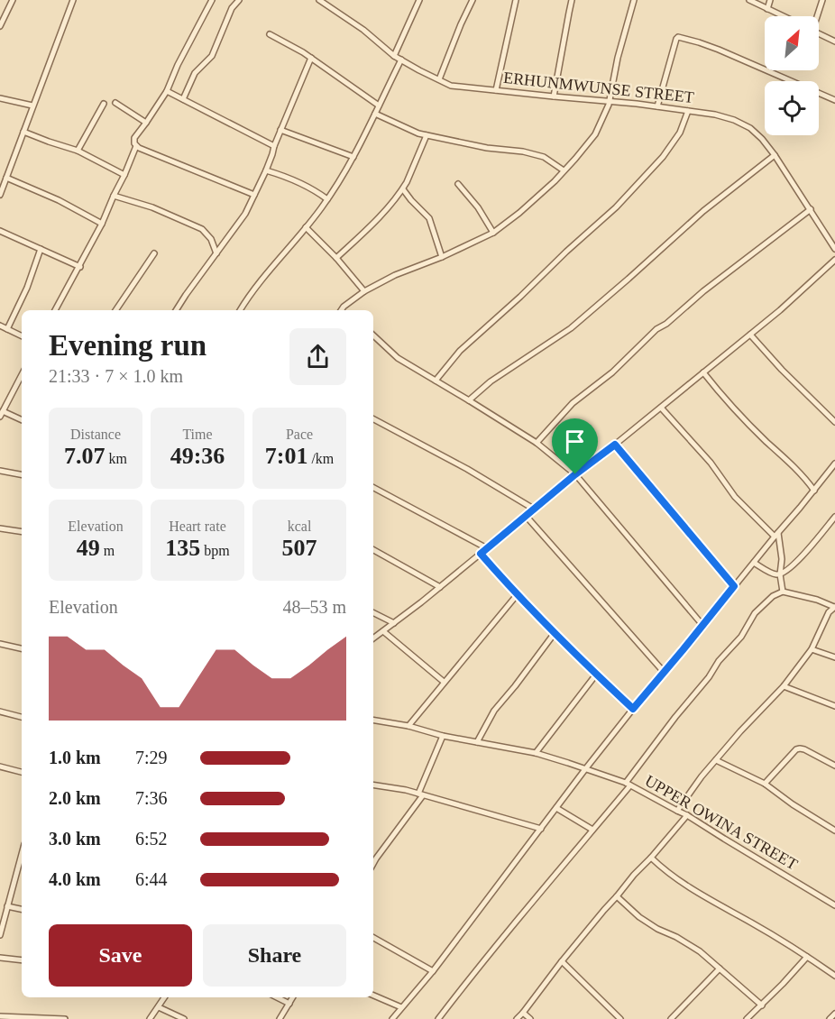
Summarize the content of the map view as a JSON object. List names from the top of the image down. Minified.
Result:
{"streets":{"street":["ERHUNMWUNSE STREET","UPPER OWINA STREET"]},"north":"top right","page":{"heading":["Evening run","21:33 · 7 × 1.0 km"],"stats":[["Distance","7.07 km"],["Time","49:36"],["Pace","7:01 /km"],["Elevation","49 m"],["Heart rate","135 bpm"],["kcal","507"]],"chart":["Elevation","48–53 m"],"list":[{"name":"1.0 km","note":"7:29"},{"name":"2.0 km","note":"7:36"},{"name":"3.0 km","note":"6:52"},{"name":"4.0 km","note":"6:44"}],"buttons":["Save","Share"]}}
